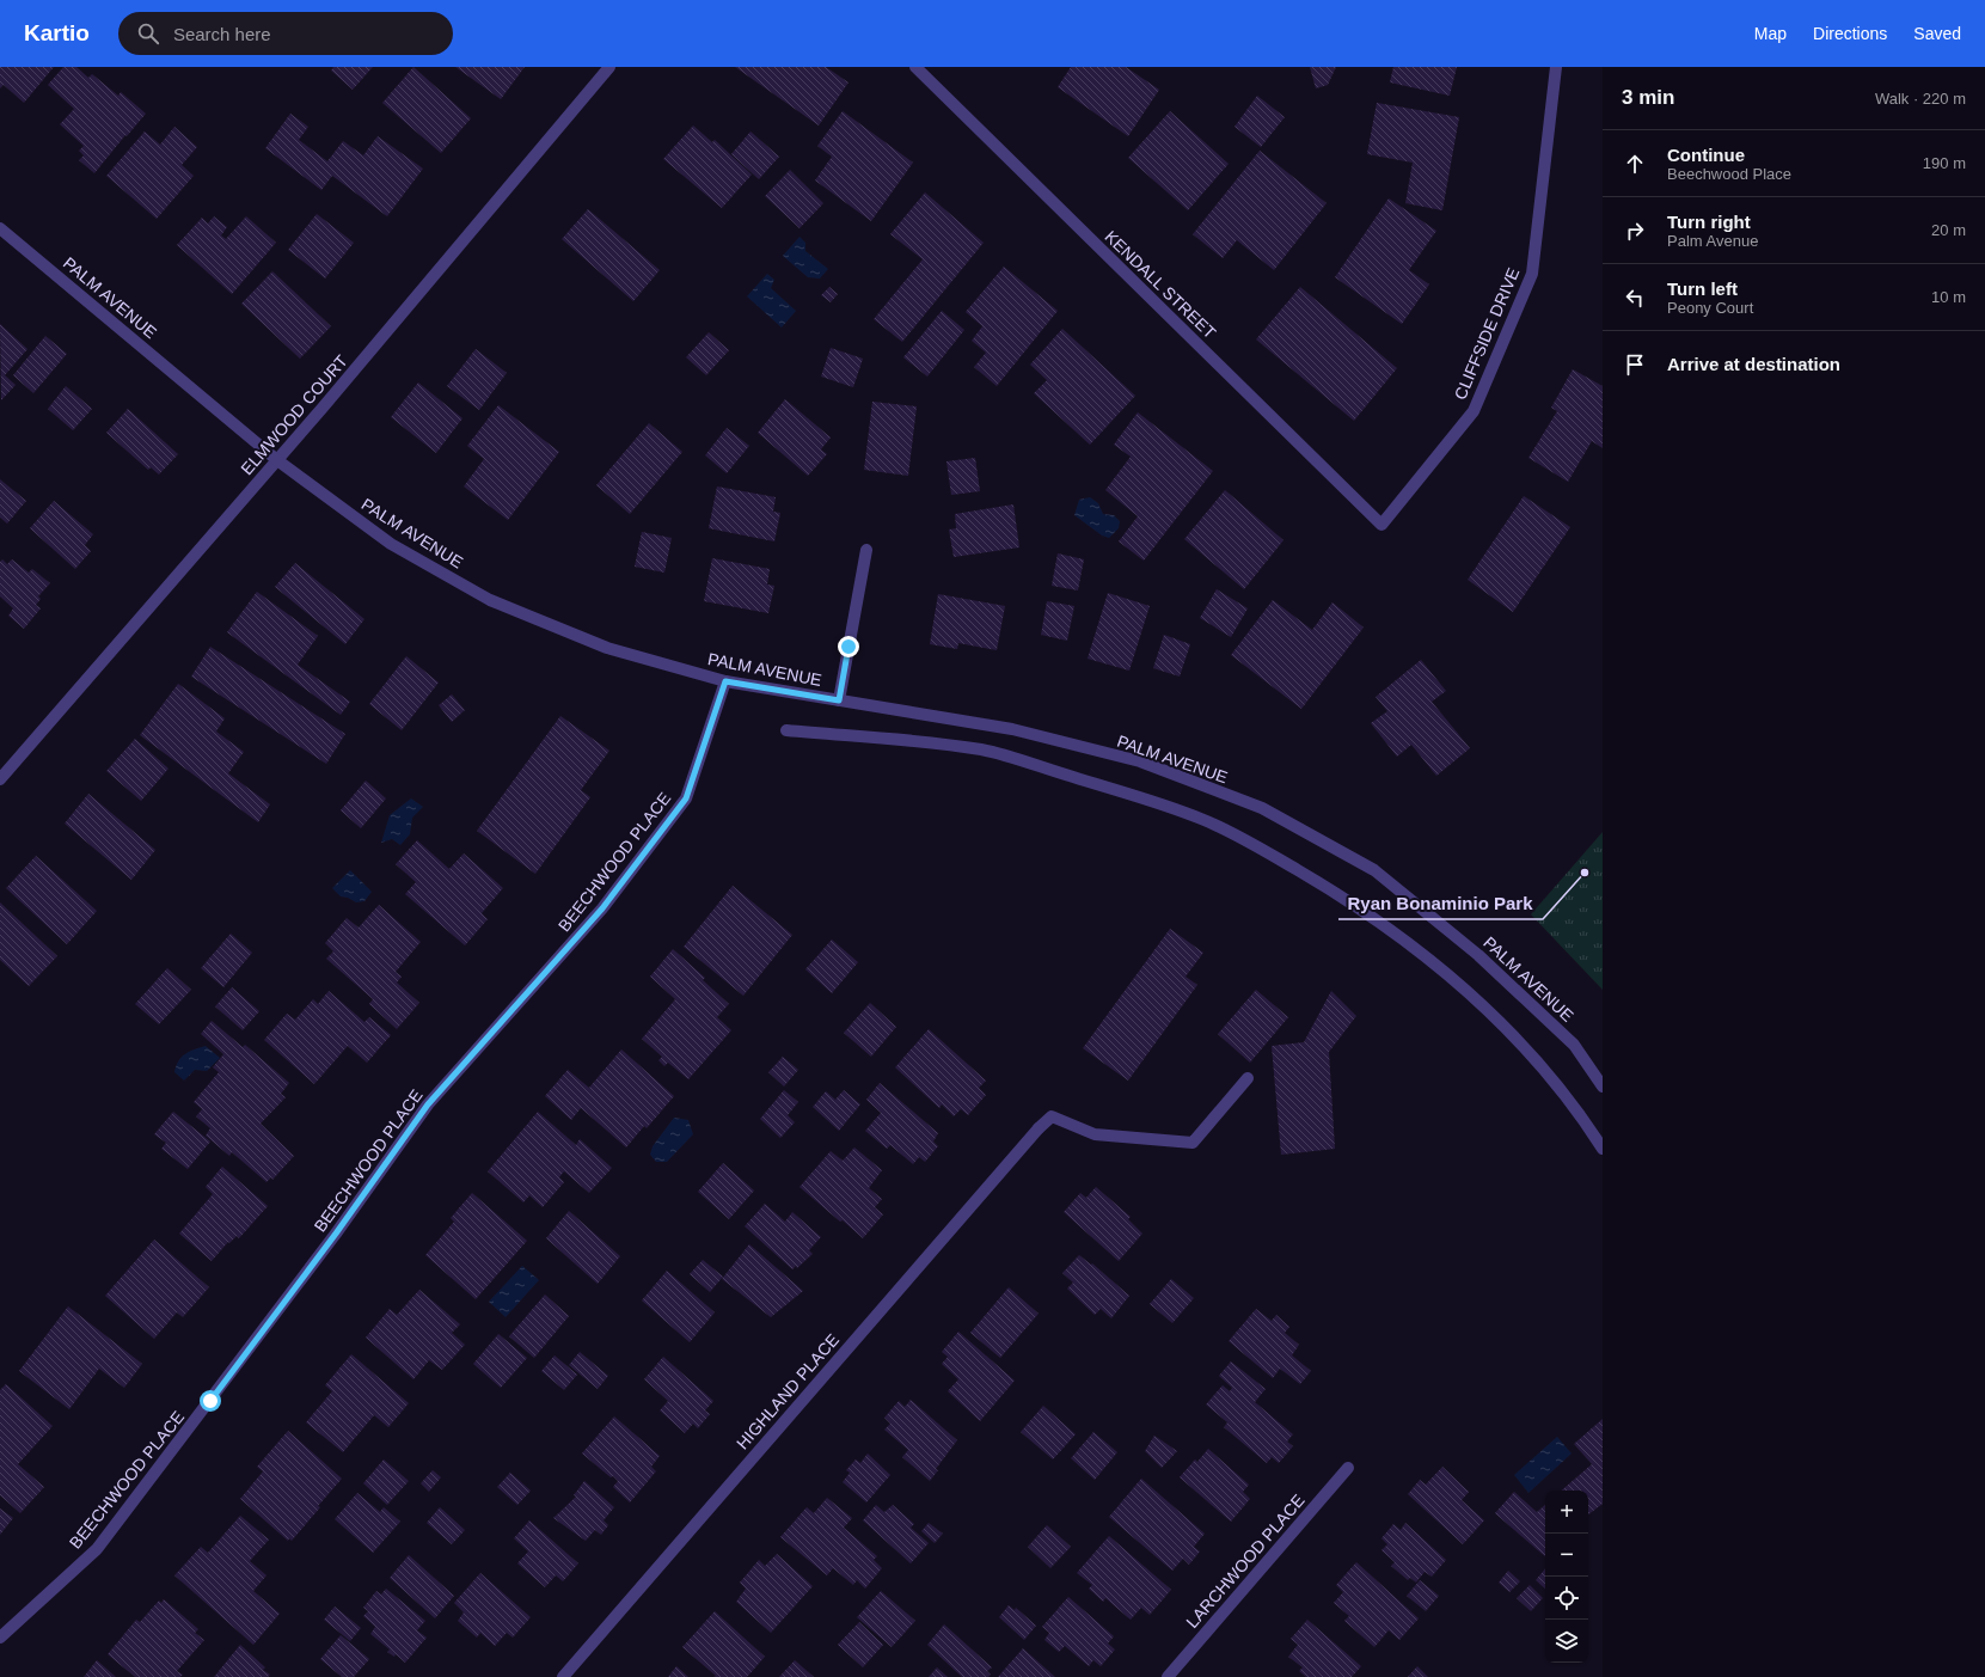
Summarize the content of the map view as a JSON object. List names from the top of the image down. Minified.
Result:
{"streets":{"street":["KENDALL STREET","PALM AVENUE","CLIFFSIDE DRIVE","ELMWOOD COURT","BEECHWOOD PLACE","HIGHLAND PLACE","LARCHWOOD PLACE"]},"crossings":[["KENDALL STREET","CLIFFSIDE DRIVE"],["PALM AVENUE","ELMWOOD COURT"],["PALM AVENUE","BEECHWOOD PLACE"]],"places":["Ryan Bonaminio Park"],"page":{"header":"Kartio","search":"Search here","nav":["Map","Directions","Saved"],"heading":["3 min","Walk · 220 m"],"list":[["Continue","Beechwood Place","190 m"],["Turn right","Palm Avenue","20 m"],["Turn left","Peony Court","10 m"],"Arrive at destination"],"map_buttons":["+","−"]}}
